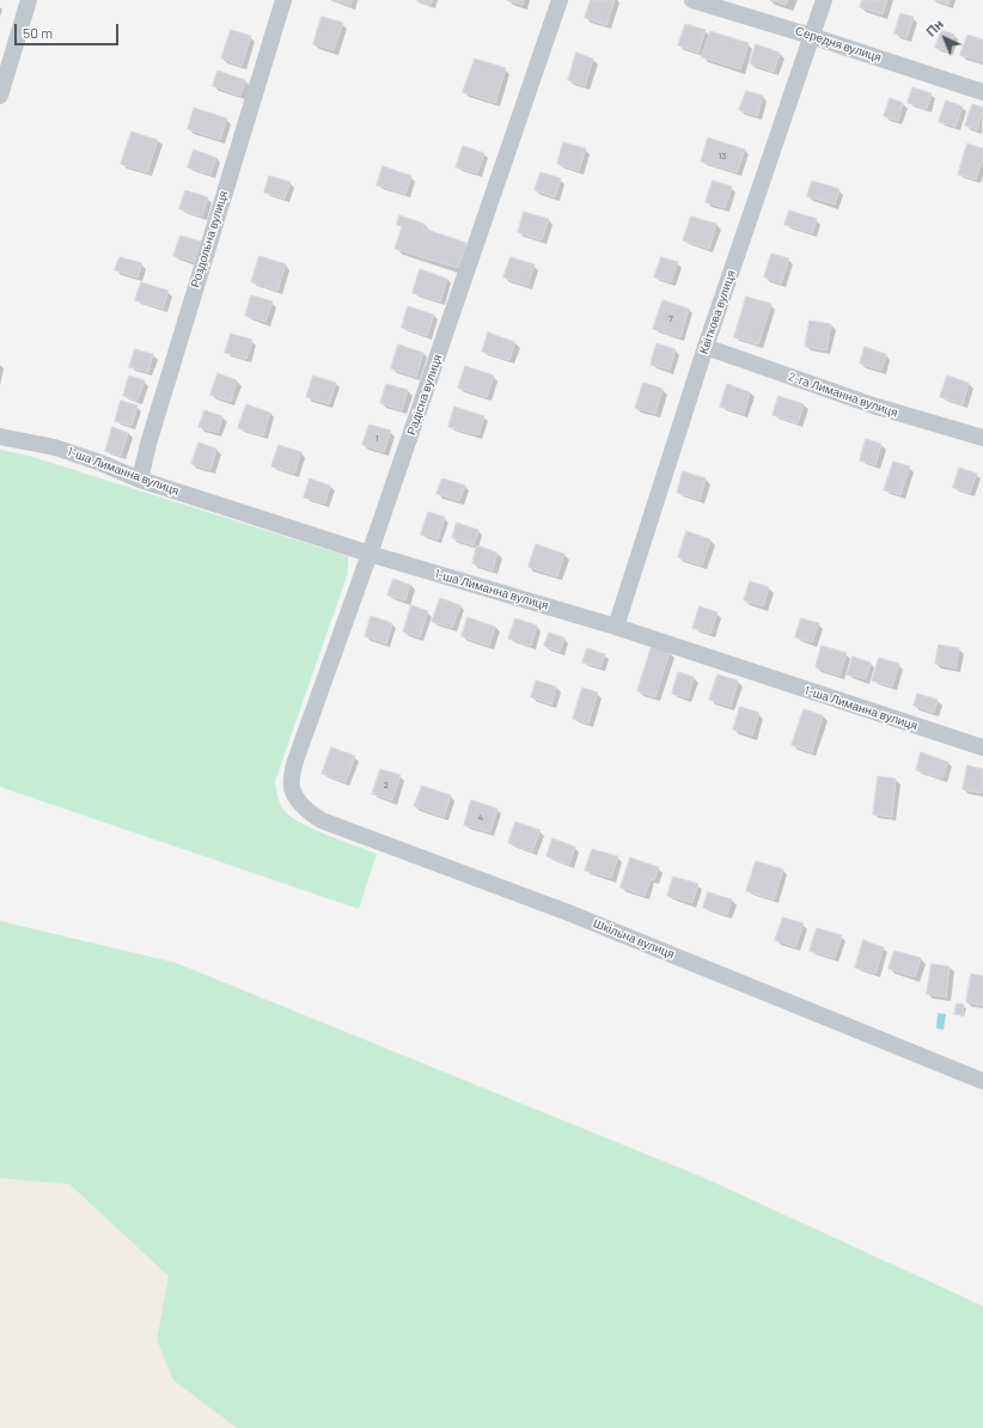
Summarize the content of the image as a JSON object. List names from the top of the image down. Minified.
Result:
{"streets":{"street":["Середня вулиця","Роздольна вулиця","Квіткова вулиця","Радісна вулиця","2-га Лиманна вулиця","1-ша Лиманна вулиця","Шкільна вулиця"]},"crossings":[["Середня вулиця","Квіткова вулиця"],["Роздольна вулиця","1-ша Лиманна вулиця"],["Квіткова вулиця","2-га Лиманна вулиця"],["Квіткова вулиця","1-ша Лиманна вулиця"],["Радісна вулиця","1-ша Лиманна вулиця"],["Радісна вулиця","Шкільна вулиця"]],"house_numbers":["13","7","1","2","4"],"scale_bar":"50 m","north":"top left"}
